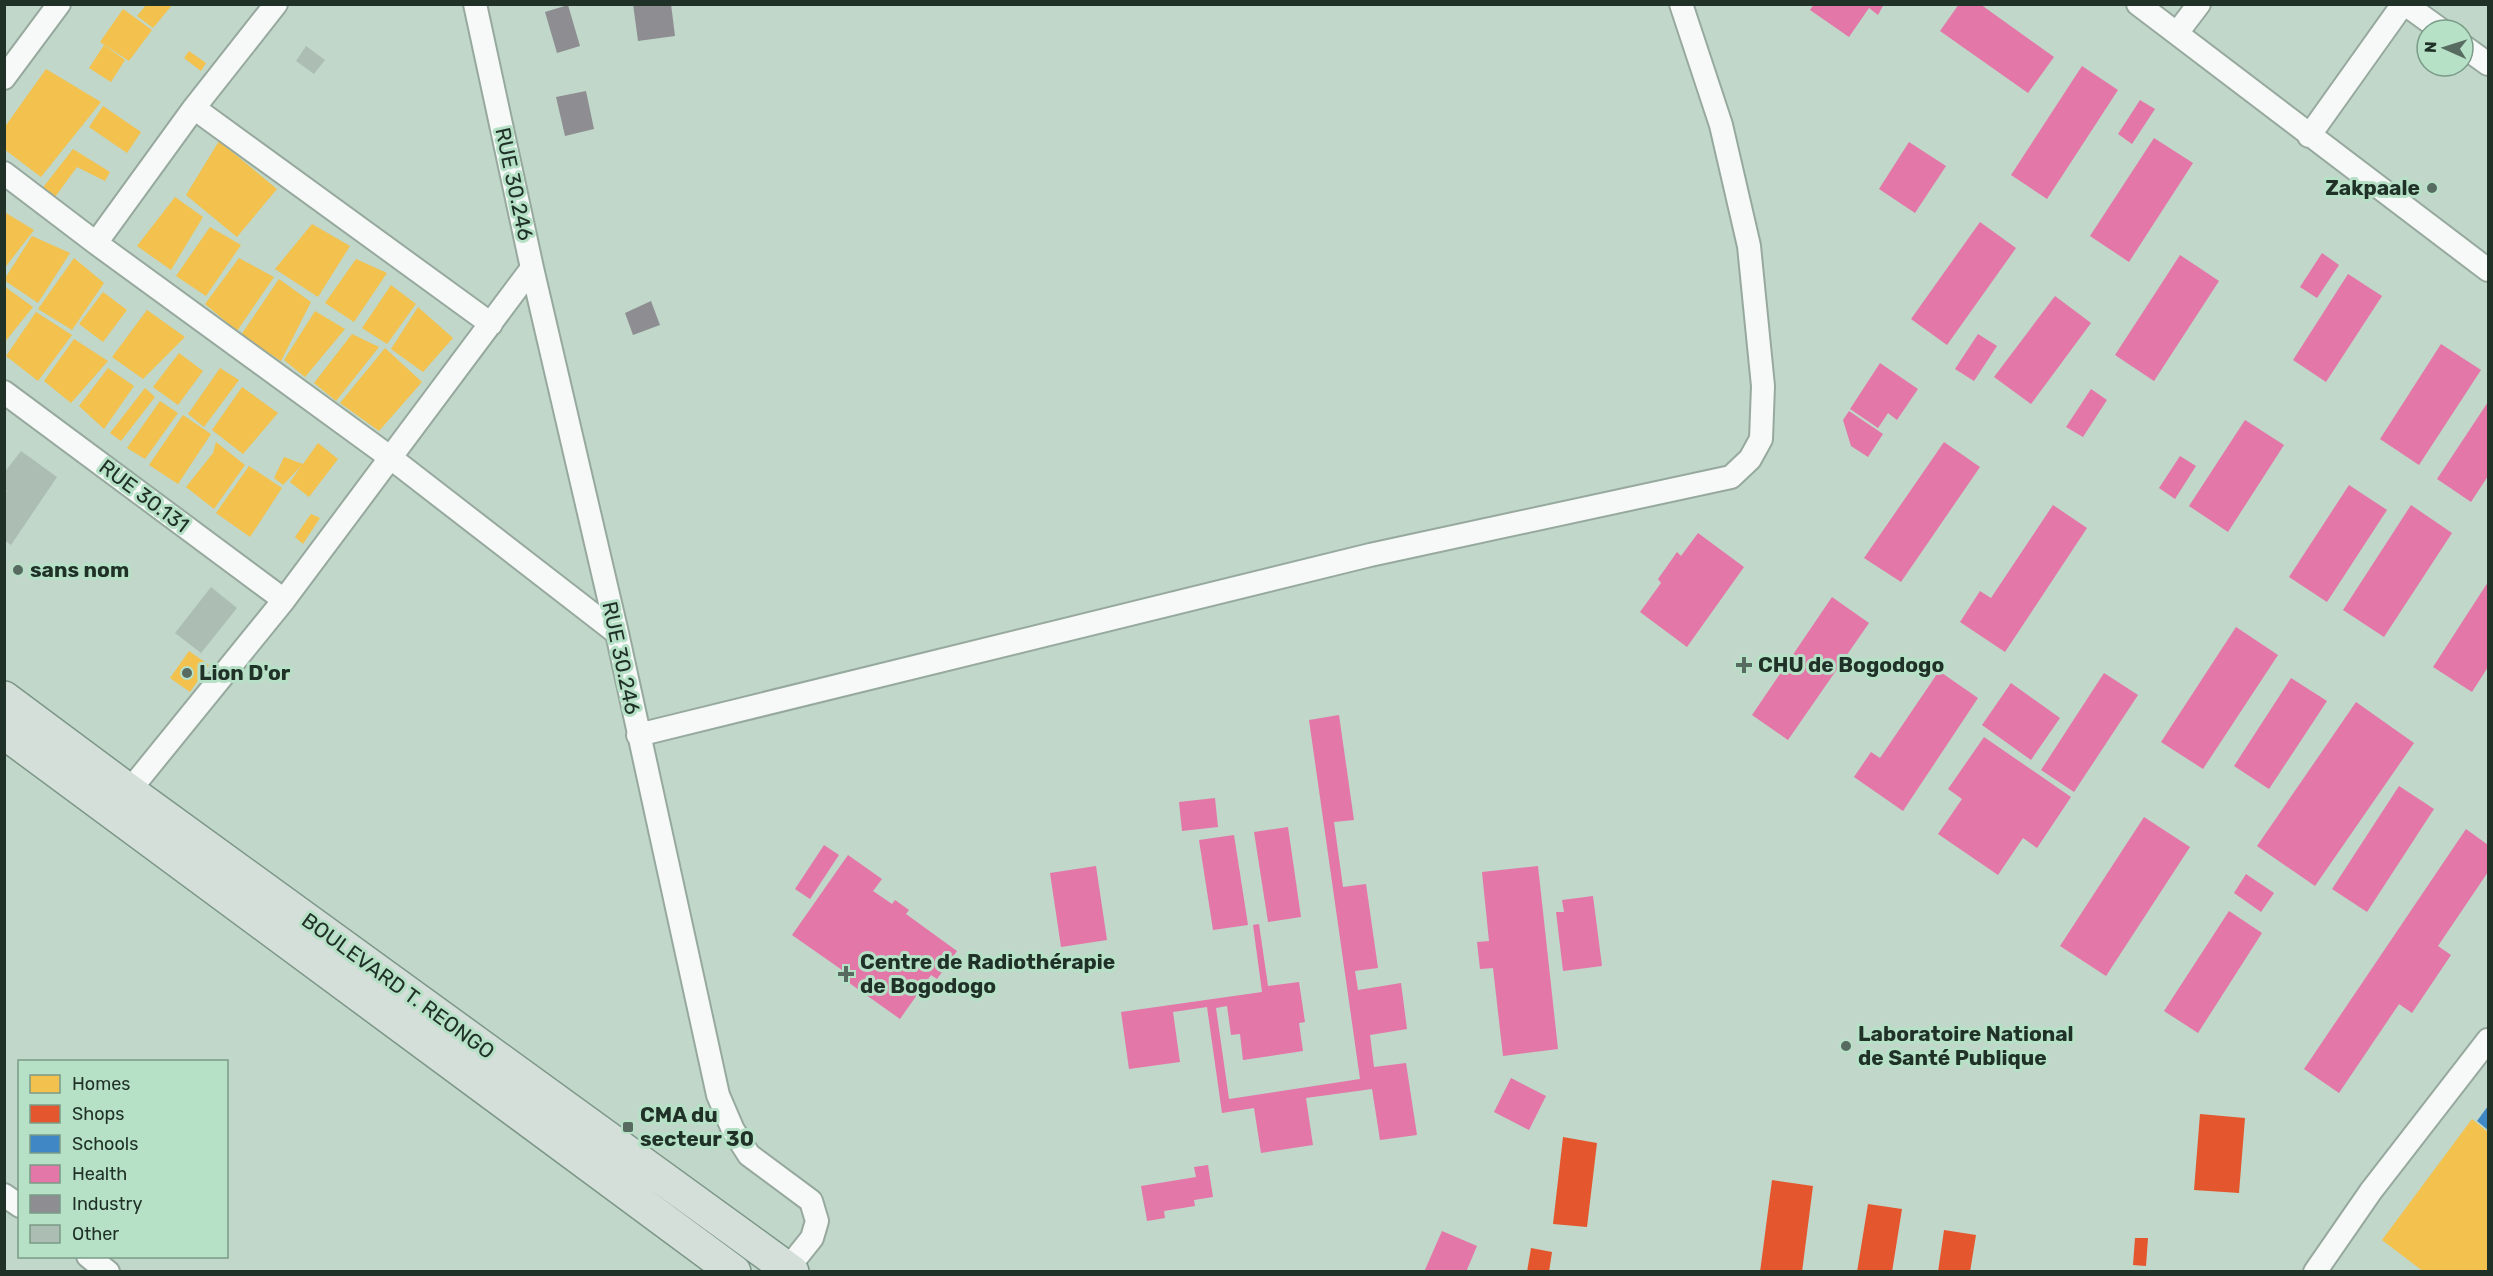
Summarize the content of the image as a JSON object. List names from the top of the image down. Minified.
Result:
{"streets":{"main road":["BOULEVARD T. REONGO"],"street":["RUE 30.246","RUE 30.131"]},"crossings":[["RUE 30.246","BOULEVARD T. REONGO"]],"places":{"other":["Zakpaale","sans nom","Lion D'or","Laboratoire National de Santé Publique"],"health":["CHU de Bogodogo","Centre de Radiothérapie de Bogodogo"],"transit":["CMA du secteur 30"]},"legend":["Homes","Shops","Schools","Health","Industry","Other"],"north":"left"}
